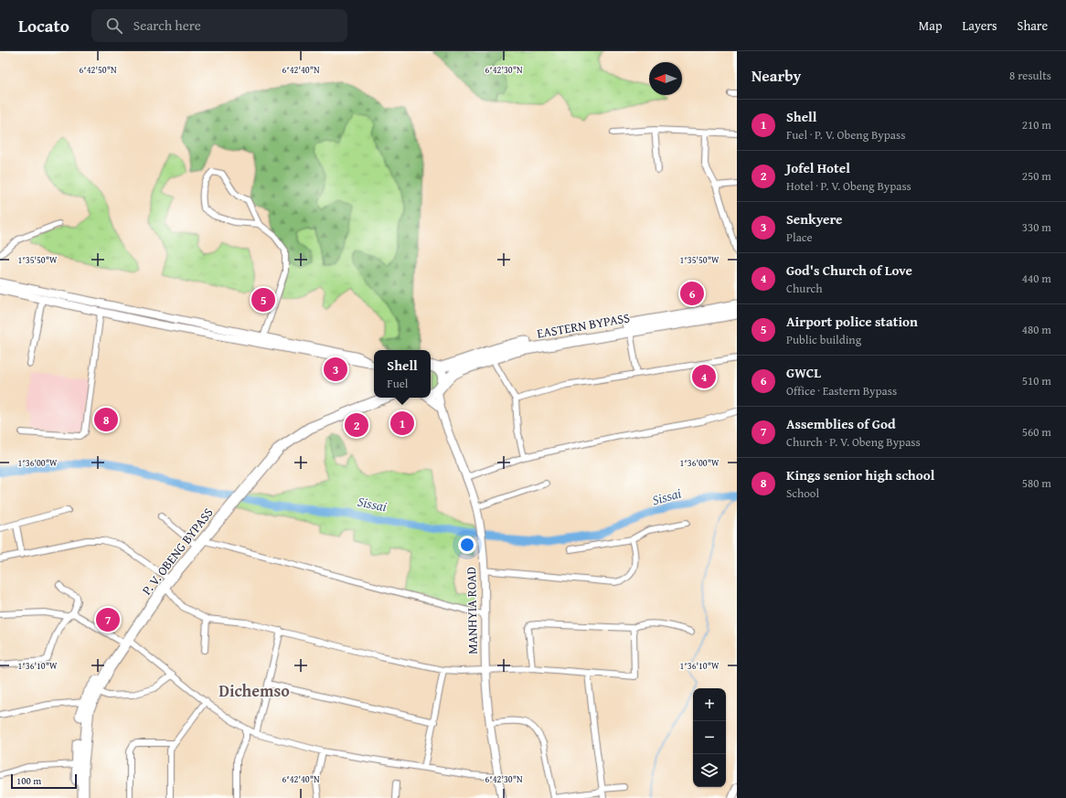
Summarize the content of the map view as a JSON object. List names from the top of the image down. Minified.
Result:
{"streets":{"highway":["EASTERN BYPASS","P. V. OBENG BYPASS"],"street":["MANHYIA ROAD"]},"districts":["Dichemso"],"water":["Sissai"],"scale_bar":"100 m","north":"left","page":{"header":"Locato","search":"Search here","nav":["Map","Layers","Share"],"heading":["Nearby","8 results"],"list":[{"mark":"1","name":"Shell","note":"Fuel · P. V. Obeng Bypass","value":"210 m"},{"mark":"2","name":"Jofel Hotel","note":"Hotel · P. V. Obeng Bypass","value":"250 m"},{"mark":"3","name":"Senkyere","note":"Place","value":"330 m"},{"mark":"4","name":"God's Church of Love","note":"Church","value":"440 m"},{"mark":"5","name":"Airport police station","note":"Public building","value":"480 m"},{"mark":"6","name":"GWCL","note":"Office · Eastern Bypass","value":"510 m"},{"mark":"7","name":"Assemblies of God","note":"Church · P. V. Obeng Bypass","value":"560 m"},{"mark":"8","name":"Kings senior high school","note":"School","value":"580 m"}],"pins":["6","5","3","4","8","1","2","7"],"popup":["Shell","Fuel"],"map_buttons":["+","−"],"scale":"100 m"},"coordinates":["6°42'50\"N","6°42'40\"N","6°42'30\"N","1°35'50\"W","1°36'00\"W","1°36'10\"W"]}
